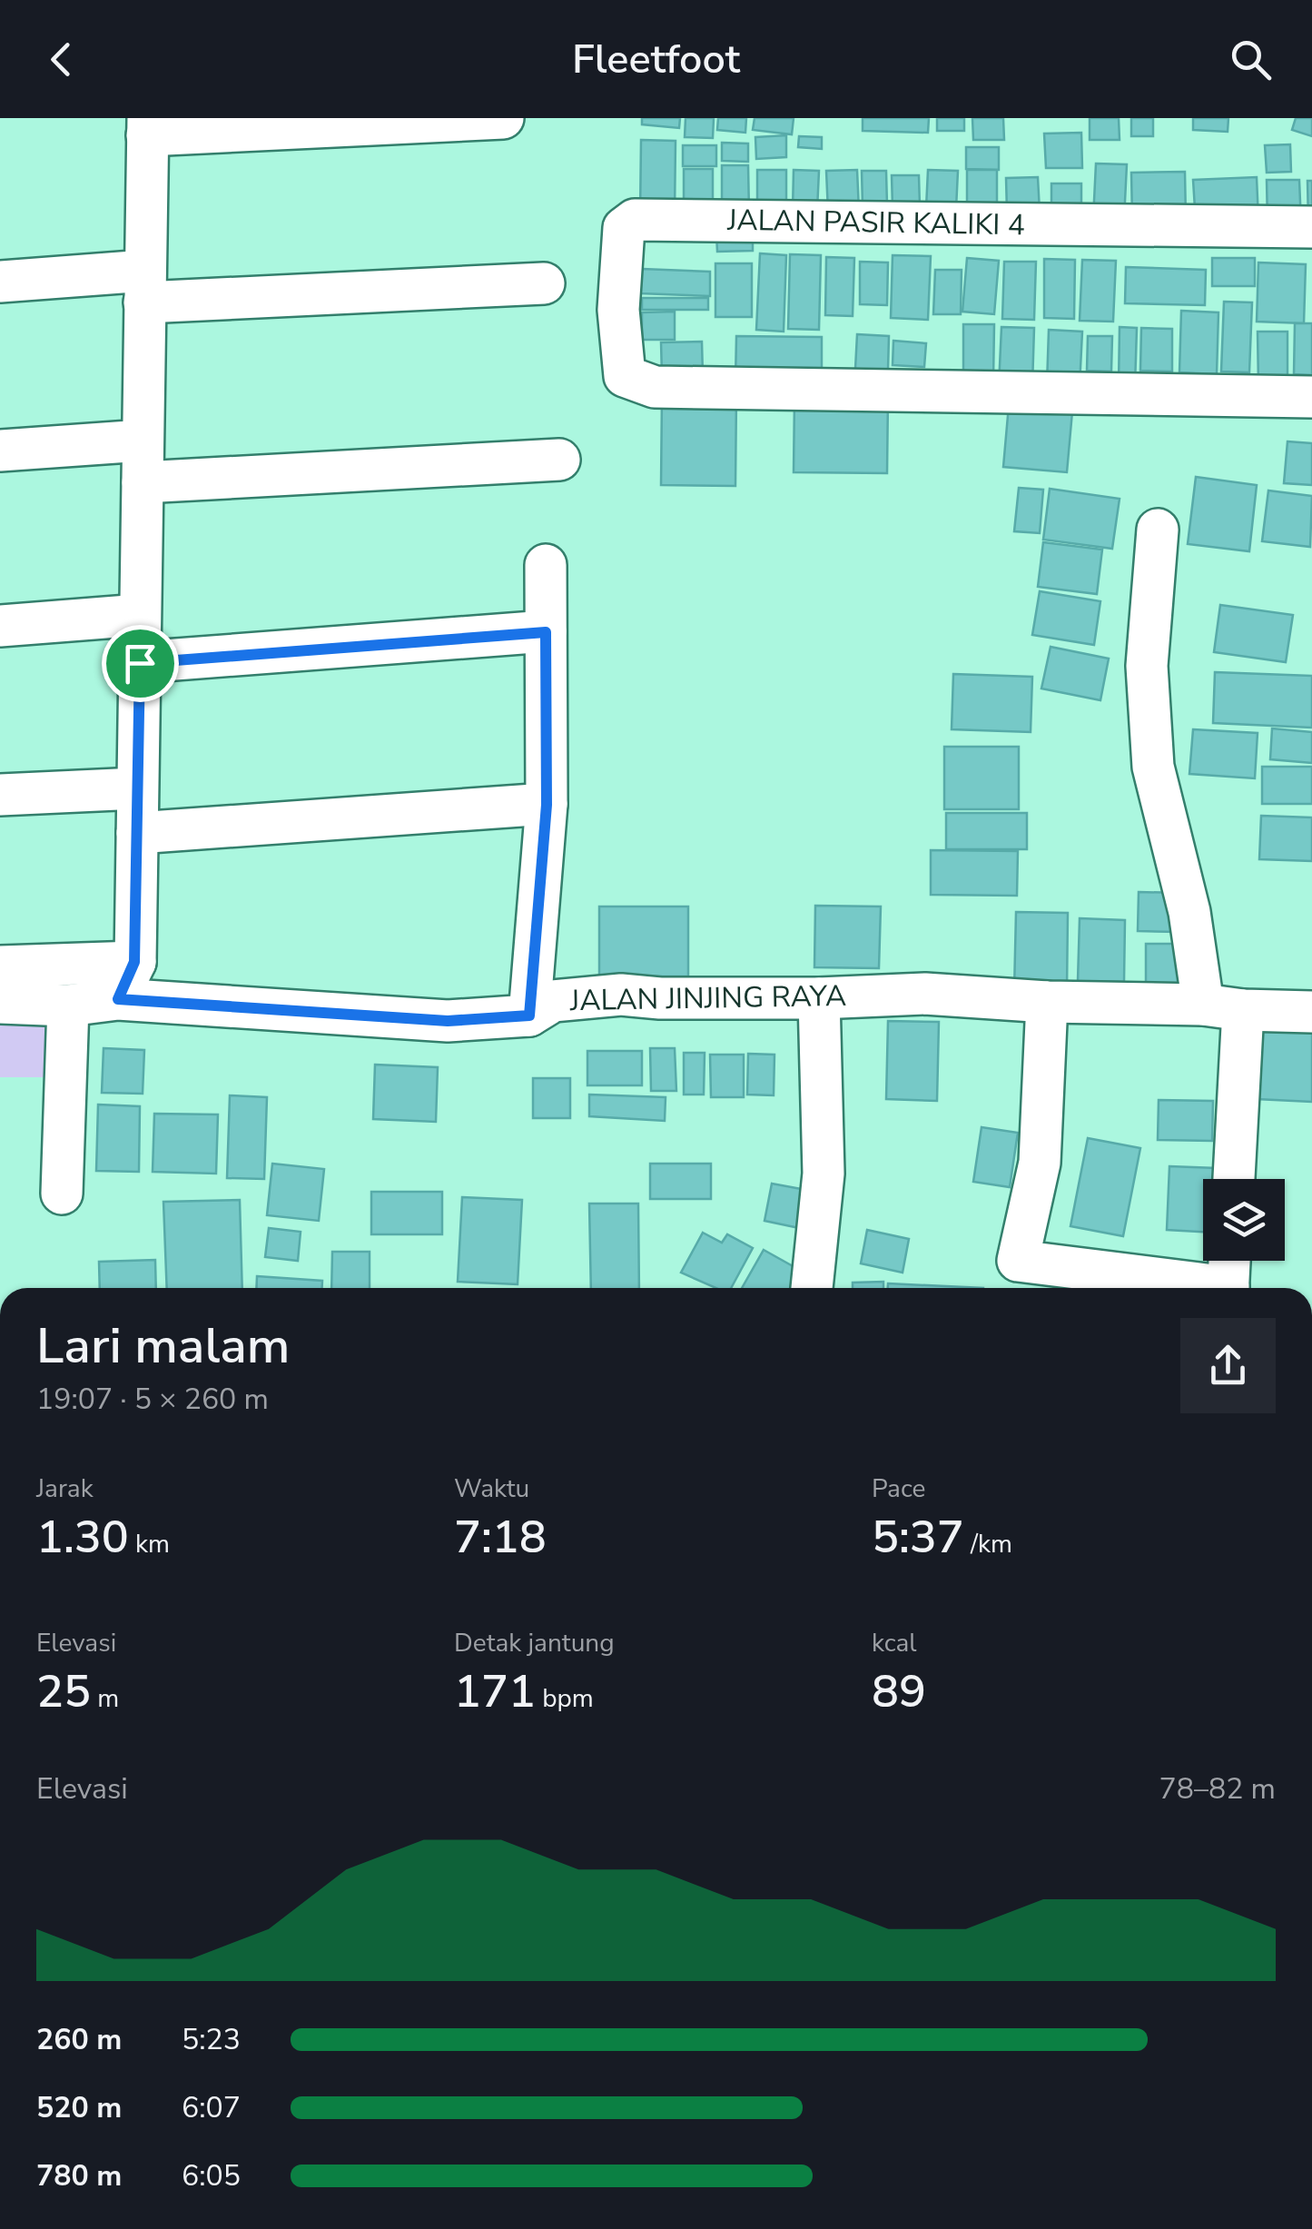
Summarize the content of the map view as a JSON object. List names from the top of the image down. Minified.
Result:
{"streets":{"street":["JALAN PASIR KALIKI 4","JALAN JINJING RAYA"]},"page":{"header":"Fleetfoot","heading":["Lari malam","19:07 · 5 × 260 m"],"stats":[["Jarak","1.30 km"],["Waktu","7:18"],["Pace","5:37 /km"],["Elevasi","25 m"],["Detak jantung","171 bpm"],["kcal","89"]],"chart":["Elevasi","78–82 m"],"list":[{"name":"260 m","note":"5:23"},{"name":"520 m","note":"6:07"},{"name":"780 m","note":"6:05"}]}}
